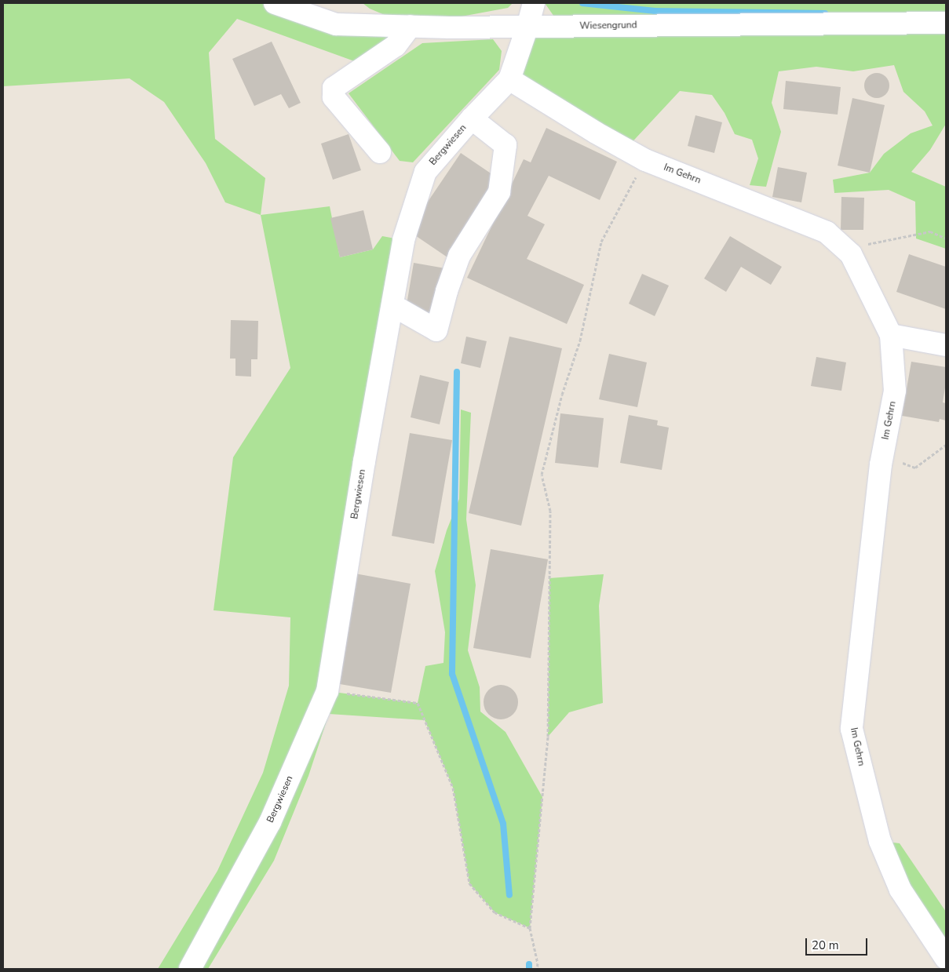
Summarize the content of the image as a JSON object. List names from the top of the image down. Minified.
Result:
{"streets":{"street":["Wiesengrund","Bergwiesen","Im Gehrn"]},"crossings":[["Wiesengrund","Bergwiesen"],["Bergwiesen","Im Gehrn"]],"scale_bar":"20 m"}
